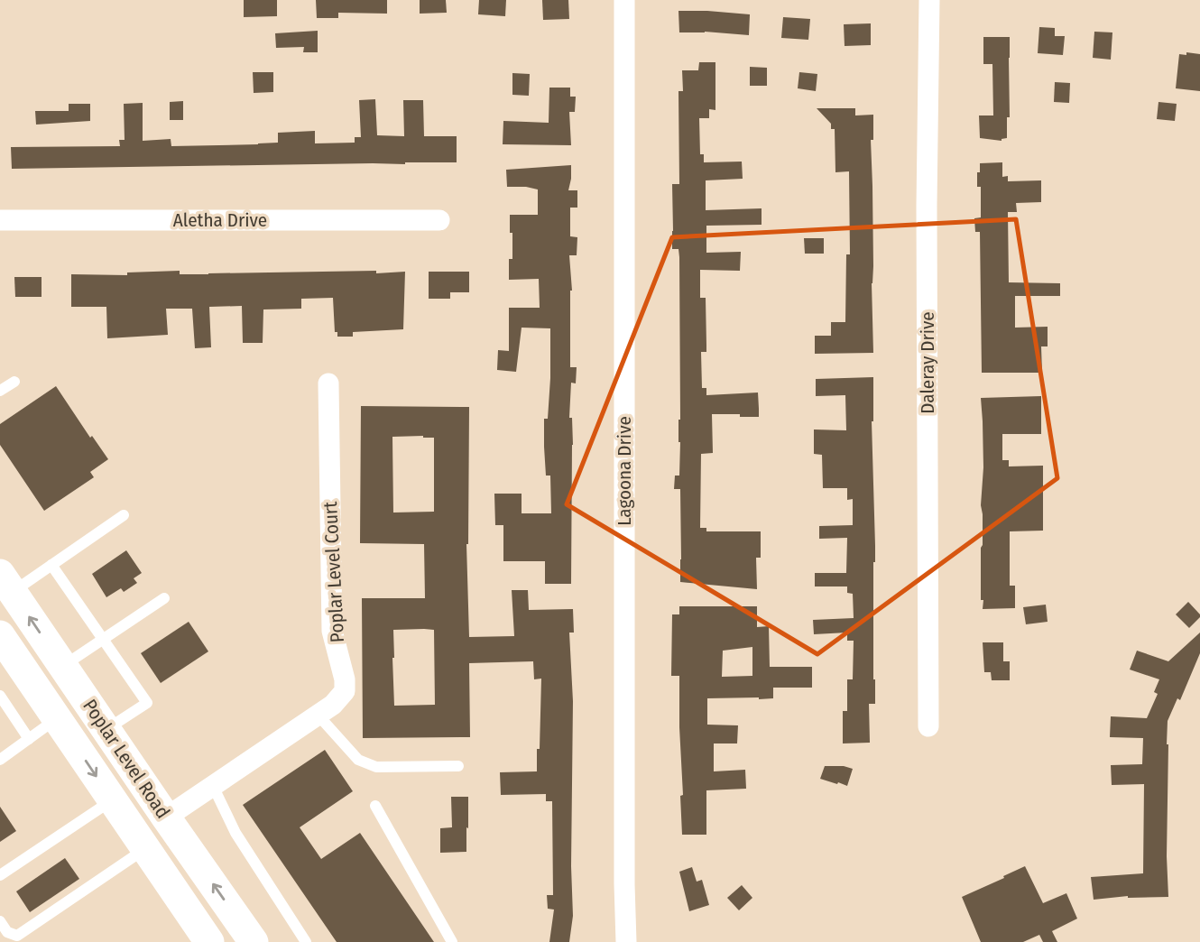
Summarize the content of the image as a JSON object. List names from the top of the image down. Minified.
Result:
{"streets":{"main road":["Poplar Level Road"],"street":["Aletha Drive","Daleray Drive","Lagoona Drive","Poplar Level Court"]},"crossings":[["Poplar Level Court","Poplar Level Road"]]}
